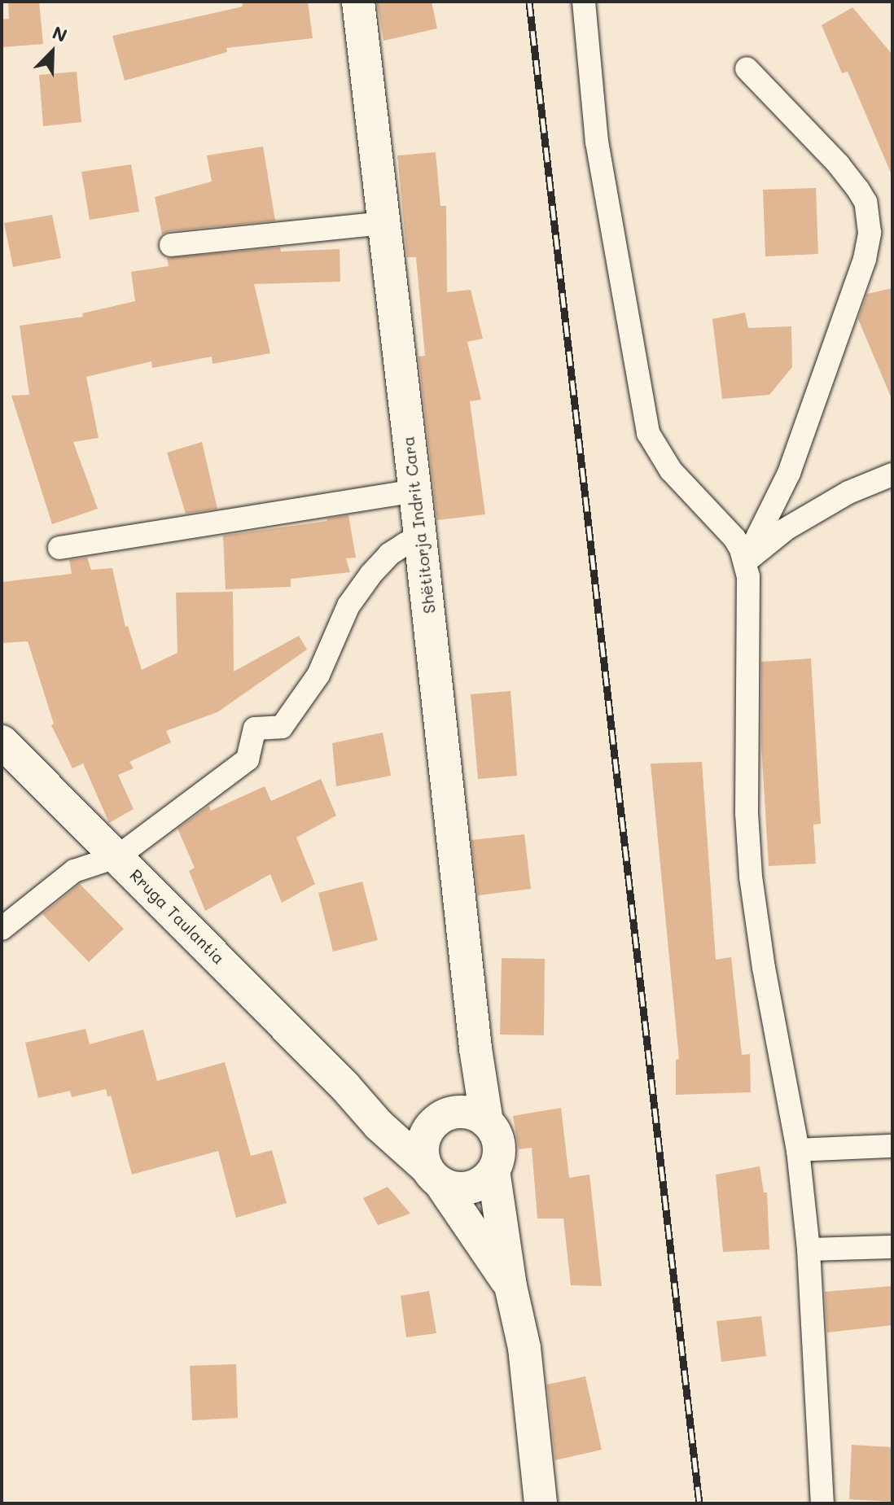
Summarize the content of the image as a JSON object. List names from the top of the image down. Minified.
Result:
{"streets":{"main road":["Shëtitorja Indrit Cara","Rruga Taulantia"]},"crossings":[["Shëtitorja Indrit Cara","Rruga Taulantia"]],"north":"top right"}
